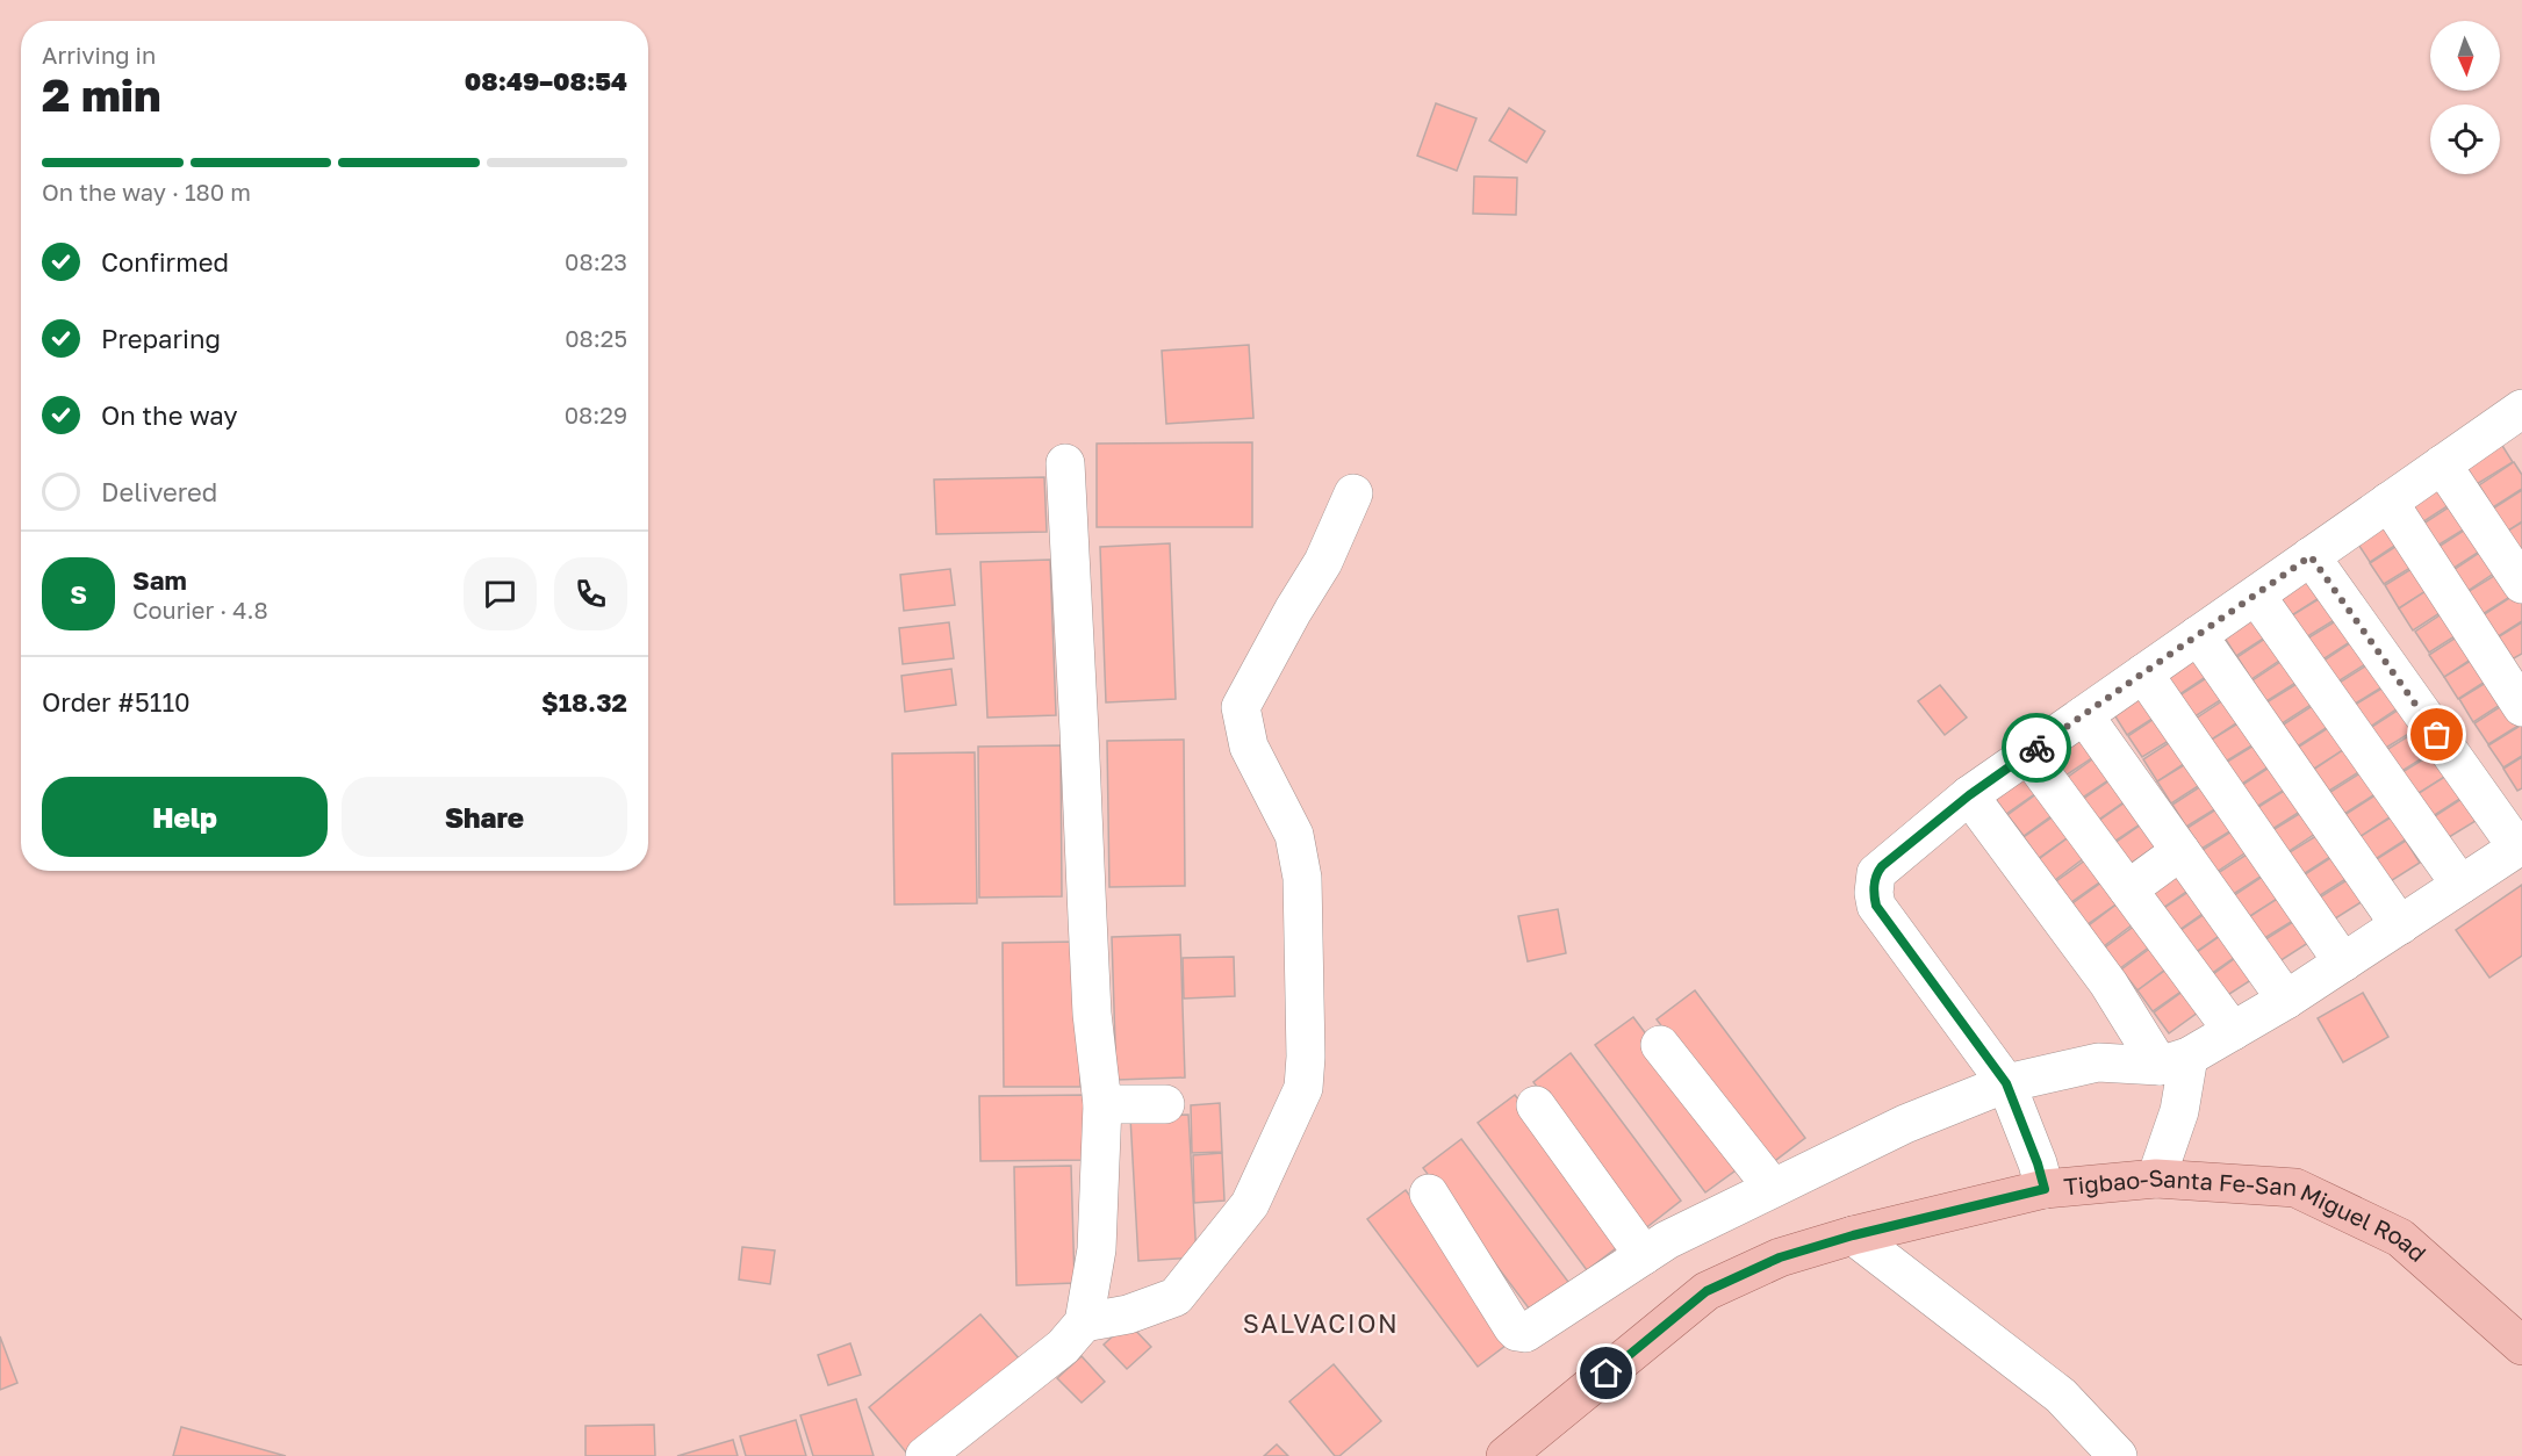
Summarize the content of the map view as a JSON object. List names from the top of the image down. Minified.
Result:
{"streets":{"main road":["Tigbao-Santa Fe-San Miguel Road"]},"districts":["SALVACION"],"north":"bottom","page":{"heading":["2 min","Arriving in","08:49–08:54"],"panel":["Sam","Courier · 4.8","Order #5110","$18.32"],"bar":"On the way · 180 m","list":[["Confirmed","08:23"],["Preparing","08:25"],["On the way","08:29"],"Delivered"],"round":"S","buttons":["Help","Share"]}}
